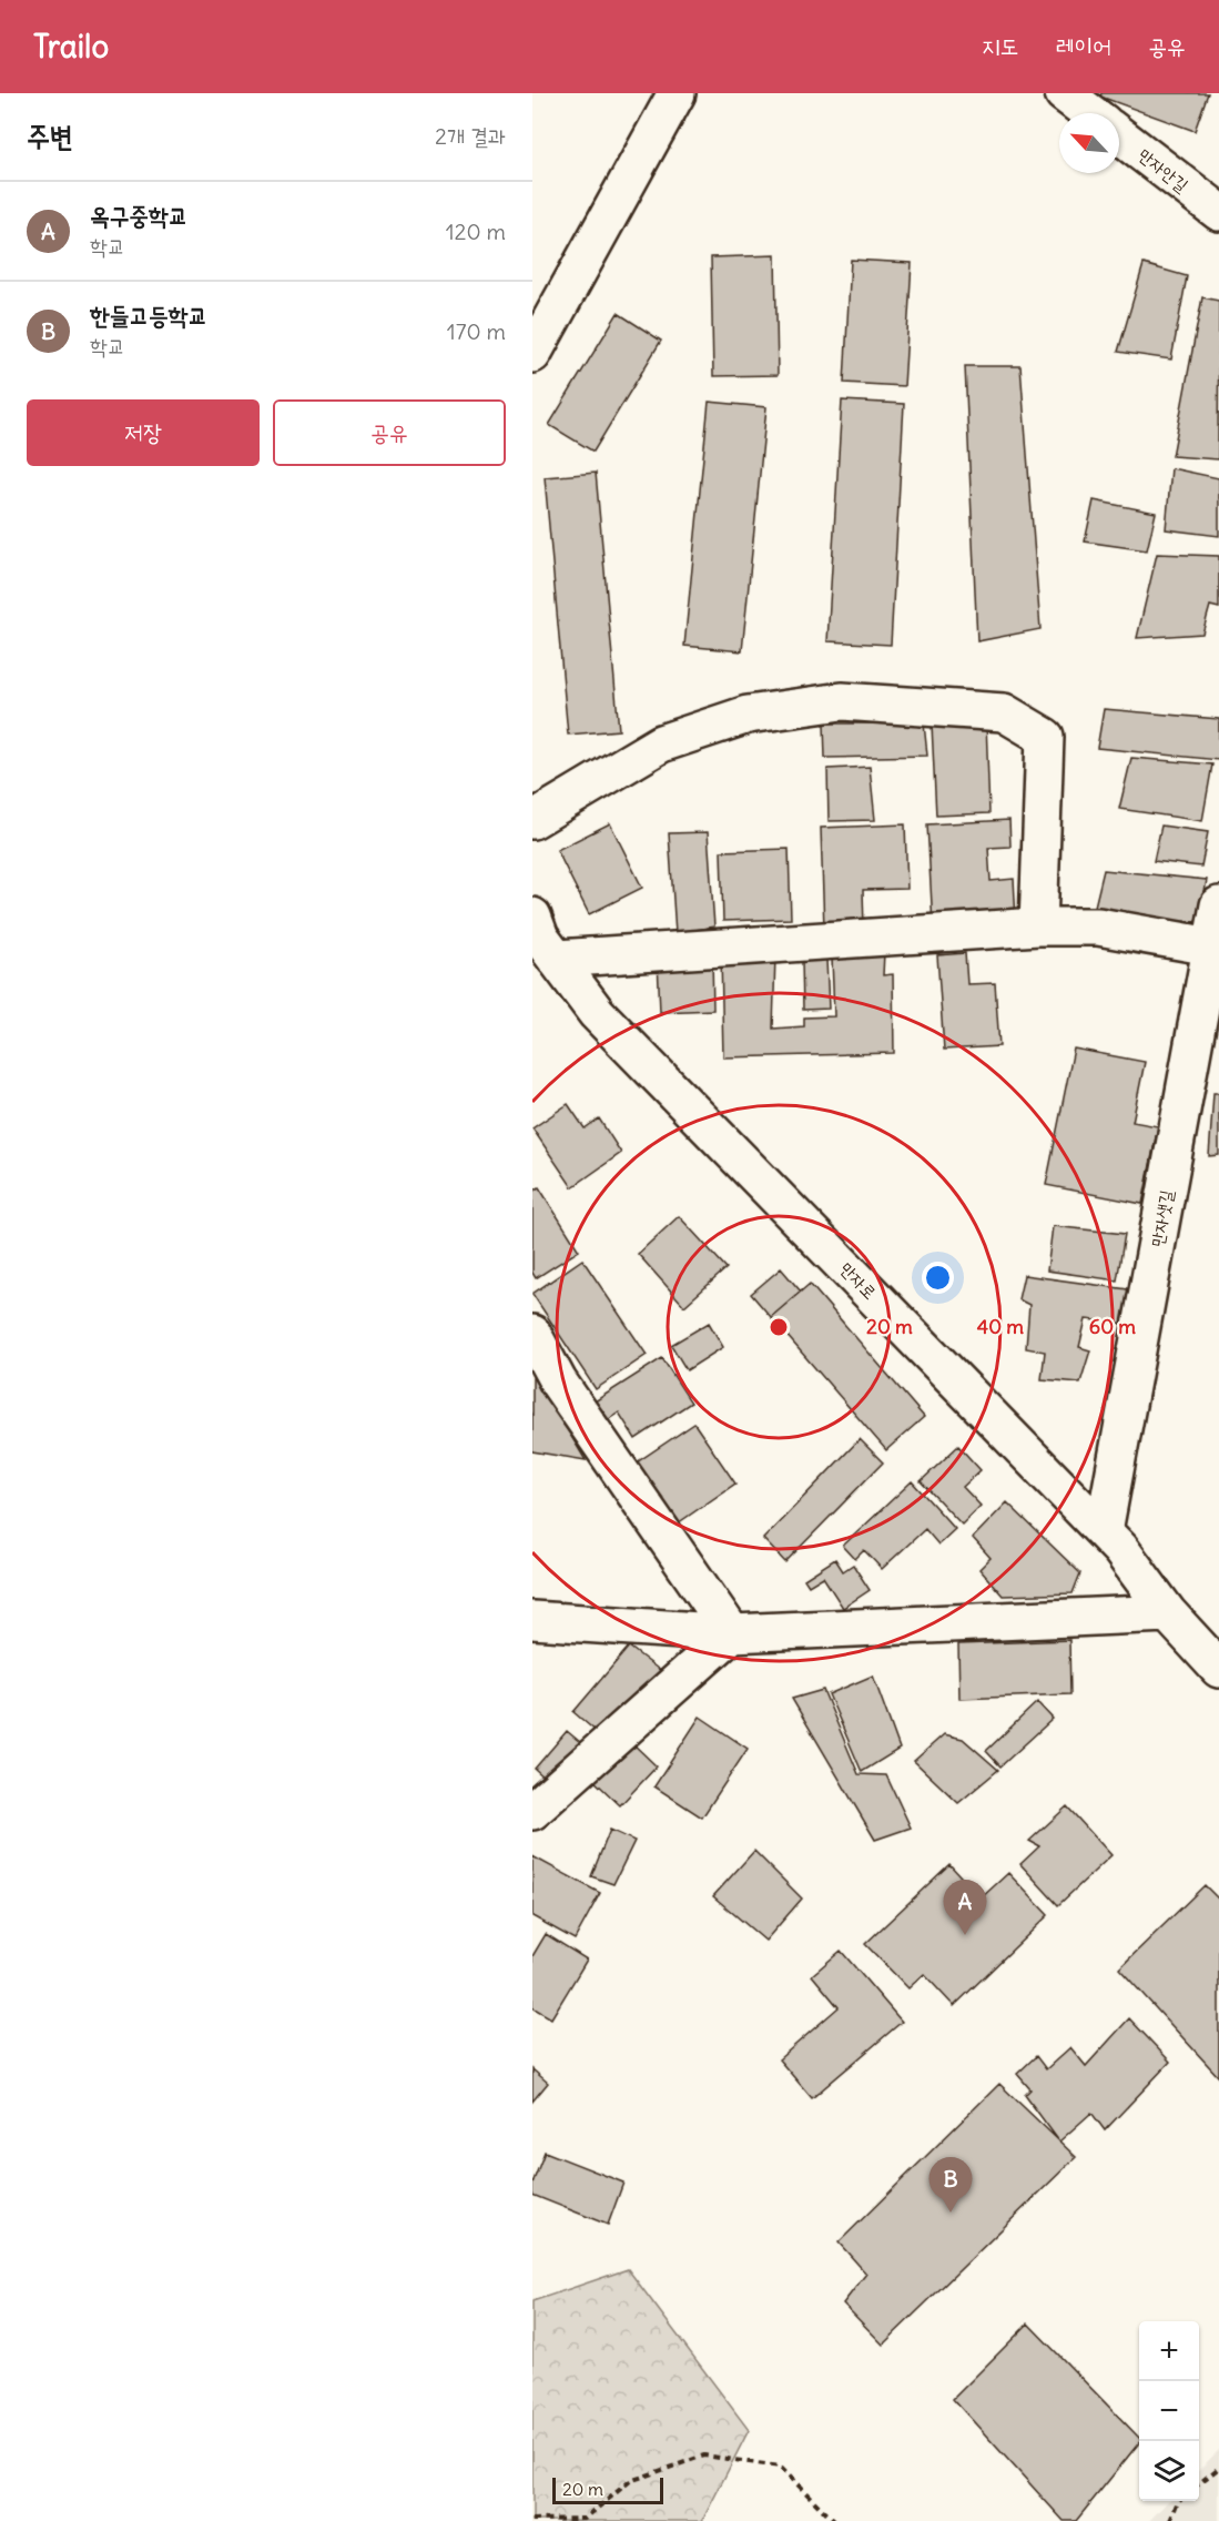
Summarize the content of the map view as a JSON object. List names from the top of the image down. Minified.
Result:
{"streets":{"street":["만자안길","만자샛길","만자로"]},"crossings":[["만자샛길","만자로"]],"scale_bar":"20 m","north":"top left","page":{"header":"Trailo","nav":["지도","레이어","공유"],"heading":["주변","2개 결과"],"list":[{"mark":"A","name":"옥구중학교","note":"학교","value":"120 m"},{"mark":"B","name":"한들고등학교","note":"학교","value":"170 m"}],"buttons":["저장","공유"],"pins":["A","B"],"map_buttons":["+","−"],"scale":"20 m"},"rings":["20 m","40 m","60 m"]}
